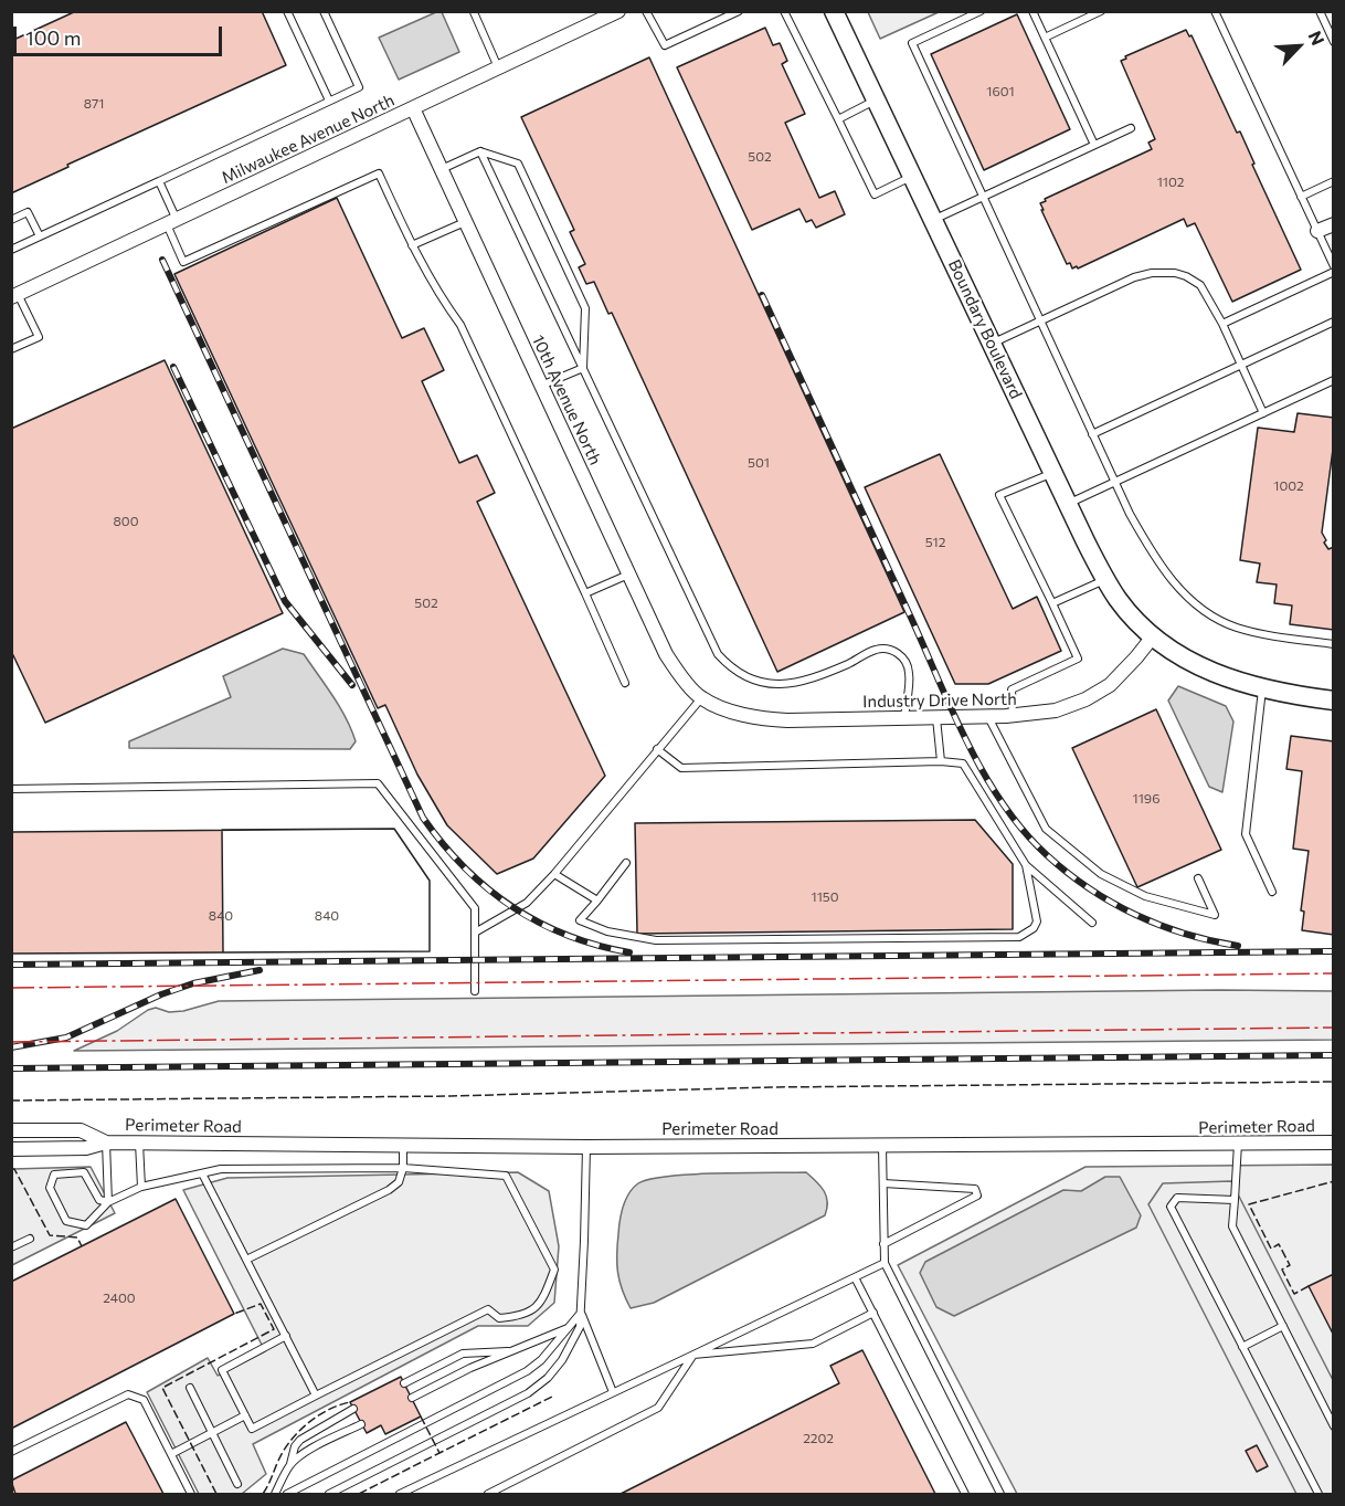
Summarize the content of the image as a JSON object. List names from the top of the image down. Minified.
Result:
{"streets":{"street":["Milwaukee Avenue North","Boundary Boulevard","10th Avenue North","Industry Drive North","Perimeter Road"]},"crossings":[["Milwaukee Avenue North","10th Avenue North"],["Boundary Boulevard","Industry Drive North"],["10th Avenue North","Industry Drive North"]],"house_numbers":["1601","871","502","1102","501","1002","800","512","502","1196","1150","840","840","2400","2202"],"scale_bar":"100 m","north":"top right"}
